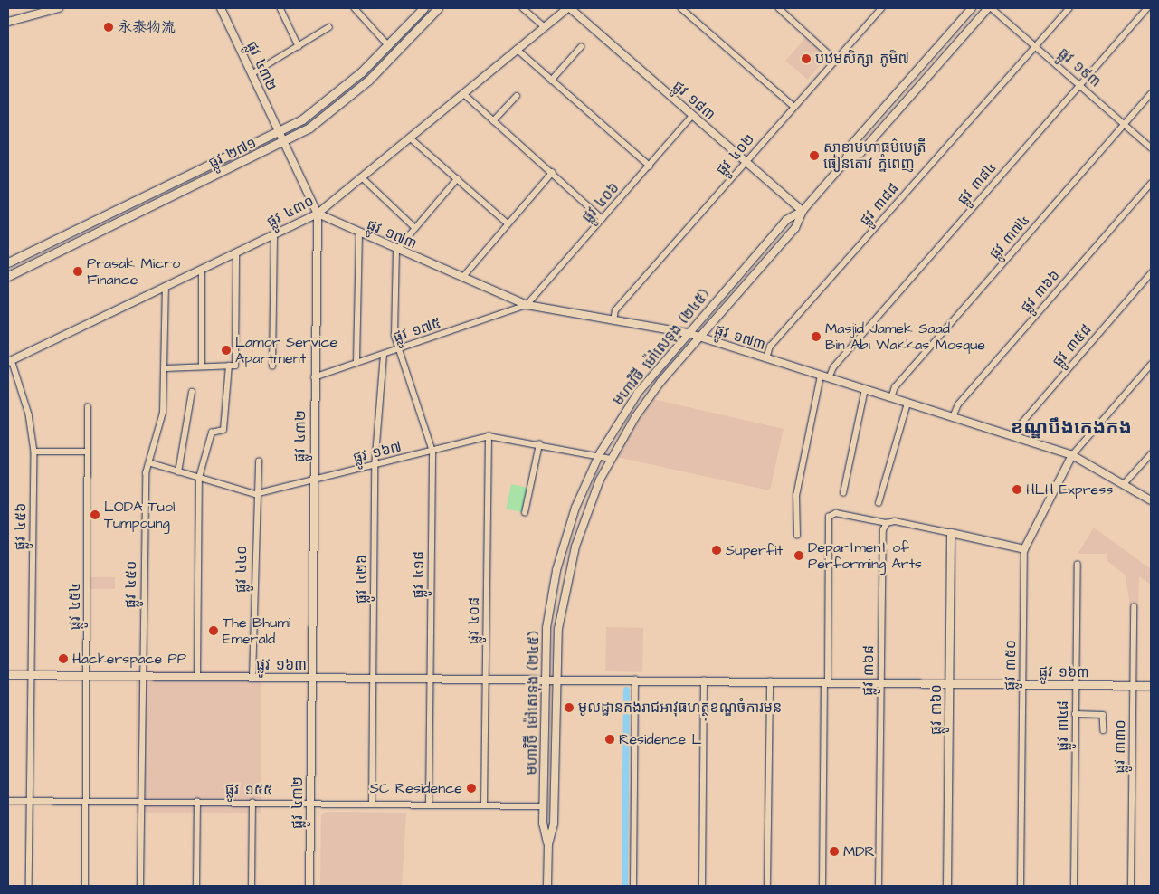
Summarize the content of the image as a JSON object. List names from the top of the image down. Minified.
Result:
{"streets":{"main road":["ផ្លូវ ២៧១"],"street":["ផ្លូវ ៤៣២","ផ្លូវ ១៩៣","ផ្លូវ ១៨៣","ផ្លូវ ៤០២","ផ្លូវ ៣៨៤","ផ្លូវ ៤០៦","ផ្លូវ ៣៨៨","ផ្លូវ ៤៣០","ផ្លូវ ១៧៣","ផ្លូវ ៣៧៤","ផ្លូវ ៣៦៦","ផ្លូវ ១៧៥","ផ្លូវ ៣៥៨","មហាវិថី ម៉ៅសេទុង (២៤៥)","ផ្លូវ ១៦៧","ផ្លូវ ៤៥៦","ផ្លូវ ៤៤០","ផ្លូវ ៤១៨","ផ្លូវ ៤២៦","ផ្លូវ ៤៥០","ផ្លូវ ៤៥៤","ផ្លូវ ៤០៨","ផ្លូវ ១៦៣","ផ្លូវ ៣៥០","ផ្លូវ ៣៦៨","ផ្លូវ ៣៦០","ផ្លូវ ៣៤៨","ផ្លូវ ៣៣០","ផ្លូវ ១៥៥"]},"crossings":[["ផ្លូវ ៤៣២","ផ្លូវ ២៧១"],["ផ្លូវ ៤៣២","ផ្លូវ ៤៣០"],["ផ្លូវ ៤៣២","ផ្លូវ ១៧៣"],["ផ្លូវ ៤៣២","ផ្លូវ ១៧៥"],["ផ្លូវ ៤៣២","ផ្លូវ ១៦៧"],["ផ្លូវ ៤៣២","ផ្លូវ ១៦៣"],["ផ្លូវ ៤៣២","ផ្លូវ ១៥៥"],["ផ្លូវ ១៩៣","ផ្លូវ ៣៨៤"],["ផ្លូវ ១៩៣","ផ្លូវ ៣៨៨"],["ផ្លូវ ១៩៣","ផ្លូវ ៣៧៤"],["ផ្លូវ ១៨៣","ផ្លូវ ៤០២"],["ផ្លូវ ១៨៣","ផ្លូវ ៤០៦"],["ផ្លូវ ១៨៣","ផ្លូវ ៤៣០"],["ផ្លូវ ១៨៣","មហាវិថី ម៉ៅសេទុង (២៤៥)"],["ផ្លូវ ៤០២","ផ្លូវ ១៧៣"],["ផ្លូវ ៣៨៤","ផ្លូវ ១៧៣"],["ផ្លូវ ៤០៦","ផ្លូវ ១៧៣"],["ផ្លូវ ៤០៦","ផ្លូវ ១៧៥"],["ផ្លូវ ៣៨៨","ផ្លូវ ១៧៣"],["ផ្លូវ ៤៣០","ផ្លូវ ១៧៣"],["ផ្លូវ ៤៣០","ផ្លូវ ៤៥៦"],["ផ្លូវ ៤៣០","ផ្លូវ ៤៥០"],["ផ្លូវ ១៧៣","ផ្លូវ ៣៧៤"],["ផ្លូវ ១៧៣","ផ្លូវ ៣៦៦"],["ផ្លូវ ១៧៣","ផ្លូវ ១៧៥"],["ផ្លូវ ១៧៣","ផ្លូវ ៣៥៨"],["ផ្លូវ ១៧៣","មហាវិថី ម៉ៅសេទុង (២៤៥)"],["ផ្លូវ ១៧៣","ផ្លូវ ៤១៨"],["ផ្លូវ ១៧៣","ផ្លូវ ៣៥០"],["ផ្លូវ ១៧៥","ផ្លូវ ៤១៨"],["ផ្លូវ ១៧៥","ផ្លូវ ៤២៦"],["មហាវិថី ម៉ៅសេទុង (២៤៥)","ផ្លូវ ១៦៧"],["មហាវិថី ម៉ៅសេទុង (២៤៥)","ផ្លូវ ១៦៣"],["មហាវិថី ម៉ៅសេទុង (២៤៥)","ផ្លូវ ១៥៥"],["ផ្លូវ ១៦៧","ផ្លូវ ៤៤០"],["ផ្លូវ ១៦៧","ផ្លូវ ៤១៨"],["ផ្លូវ ១៦៧","ផ្លូវ ៤២៦"],["ផ្លូវ ១៦៧","ផ្លូវ ៤០៨"],["ផ្លូវ ៤៥៦","ផ្លូវ ១៦៣"],["ផ្លូវ ៤៥៦","ផ្លូវ ១៥៥"],["ផ្លូវ ៤៤០","ផ្លូវ ១៦៣"],["ផ្លូវ ៤១៨","ផ្លូវ ១៦៣"],["ផ្លូវ ៤១៨","ផ្លូវ ១៥៥"],["ផ្លូវ ៤២៦","ផ្លូវ ១៦៣"],["ផ្លូវ ៤២៦","ផ្លូវ ១៥៥"],["ផ្លូវ ៤៥០","ផ្លូវ ១៦៣"],["ផ្លូវ ៤៥០","ផ្លូវ ១៥៥"],["ផ្លូវ ៤៥៤","ផ្លូវ ១៦៣"],["ផ្លូវ ៤៥៤","ផ្លូវ ១៥៥"],["ផ្លូវ ៤០៨","ផ្លូវ ១៦៣"],["ផ្លូវ ៤០៨","ផ្លូវ ១៥៥"],["ផ្លូវ ១៦៣","ផ្លូវ ៣៥០"],["ផ្លូវ ១៦៣","ផ្លូវ ៣៦៨"],["ផ្លូវ ១៦៣","ផ្លូវ ៣៦០"],["ផ្លូវ ១៦៣","ផ្លូវ ៣៤៨"],["ផ្លូវ ១៦៣","ផ្លូវ ៣៣០"]],"districts":["ខណ្ឌបឹងកេងកង"],"places":["永泰物流","បឋមសិក្សា ភូមិ៧","សាខាមហាធម៌មេត្រី ធៀនតោវ ភ្នំពេញ","Prasak Micro Finance","Masjid Jamek Saad Bin Abi Wakkas Mosque","Lamor Service Apartment","HLH Express","LODA Tuol Tumpoung","Superfit","Department of Performing Arts","The Bhumi Emerald","Hackerspace PP","មូលដ្ឋានកងរាជអាវុធហត្ថុខណ្ឌចំការមន","Residence L","SC Residence","MDR"]}
